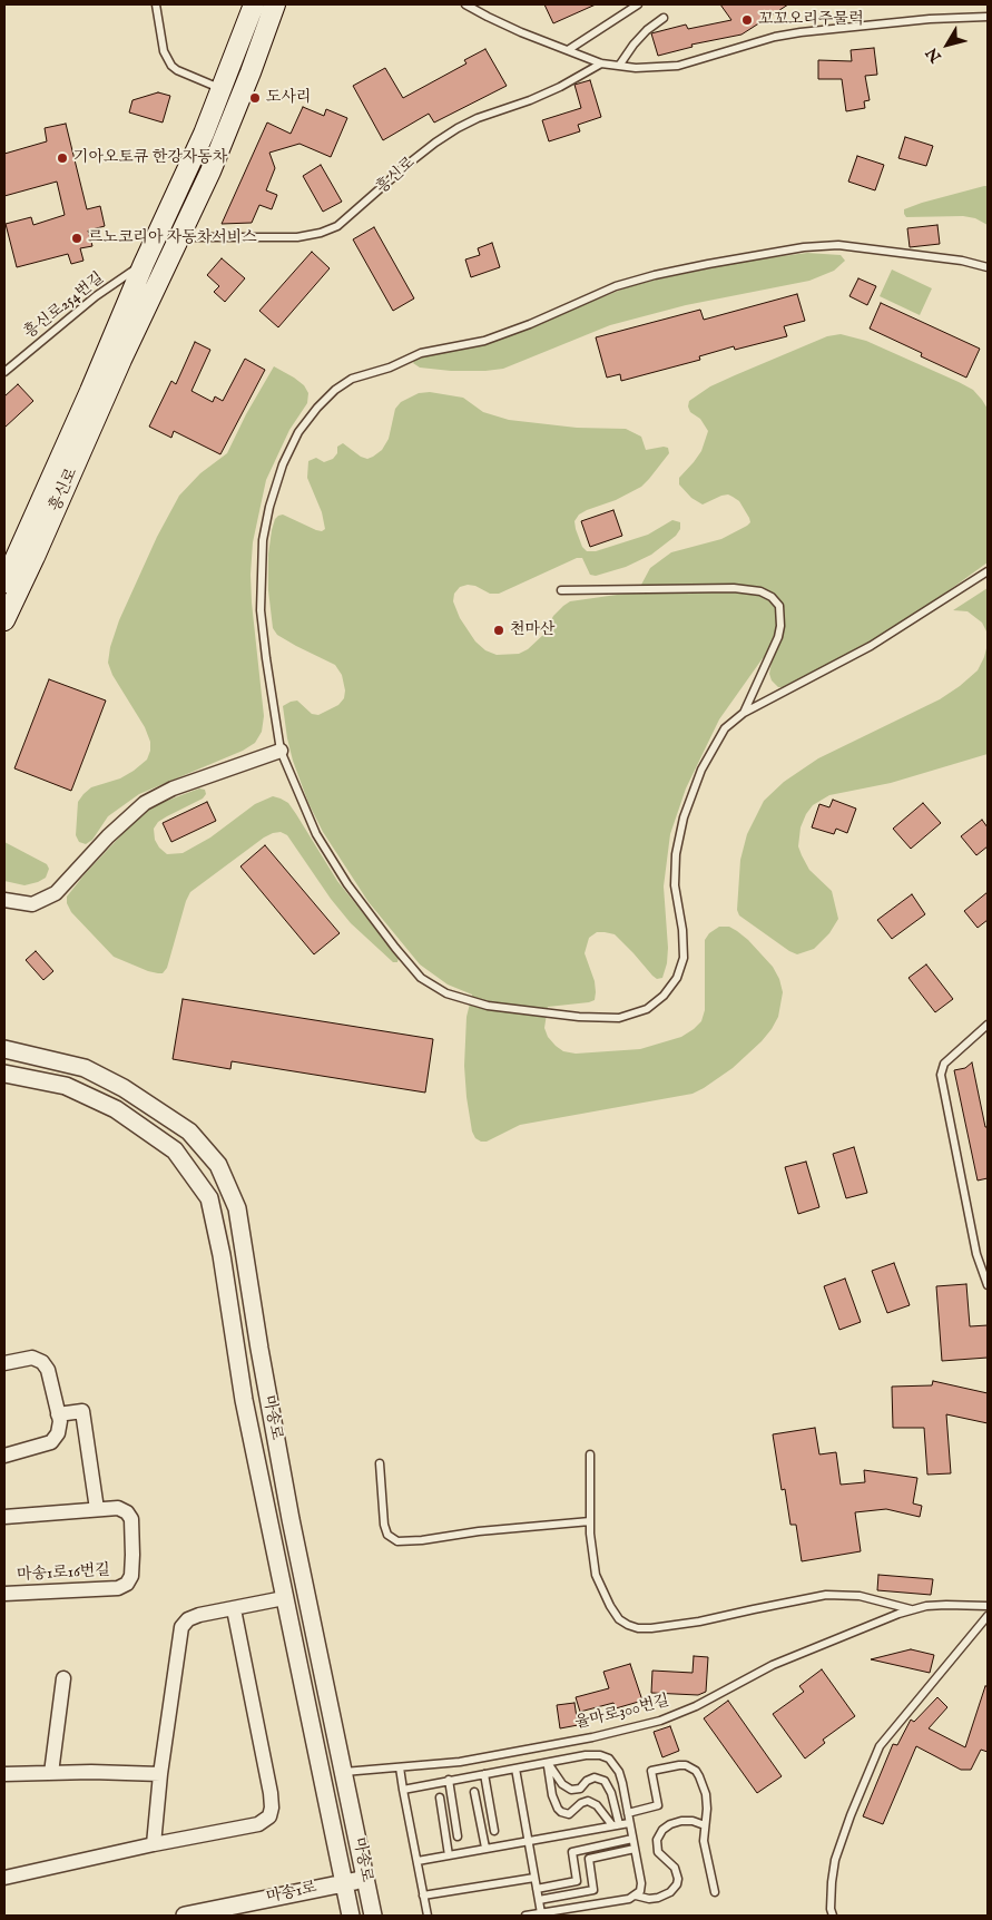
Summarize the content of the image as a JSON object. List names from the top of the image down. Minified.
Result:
{"streets":{"main road":["흥신로"],"street":["마송로","마송1로16번길","마송1로"],"lane":["흥신로254번길","율마로300번길"]},"crossings":[["흥신로","흥신로254번길"],["마송로","율마로300번길"],["마송로","마송1로"]],"places":["꼬꼬오리주물럭","도사리","기아오토큐 한강자동차","르노코리아 자동차서비스","천마산"],"north":"bottom left"}
